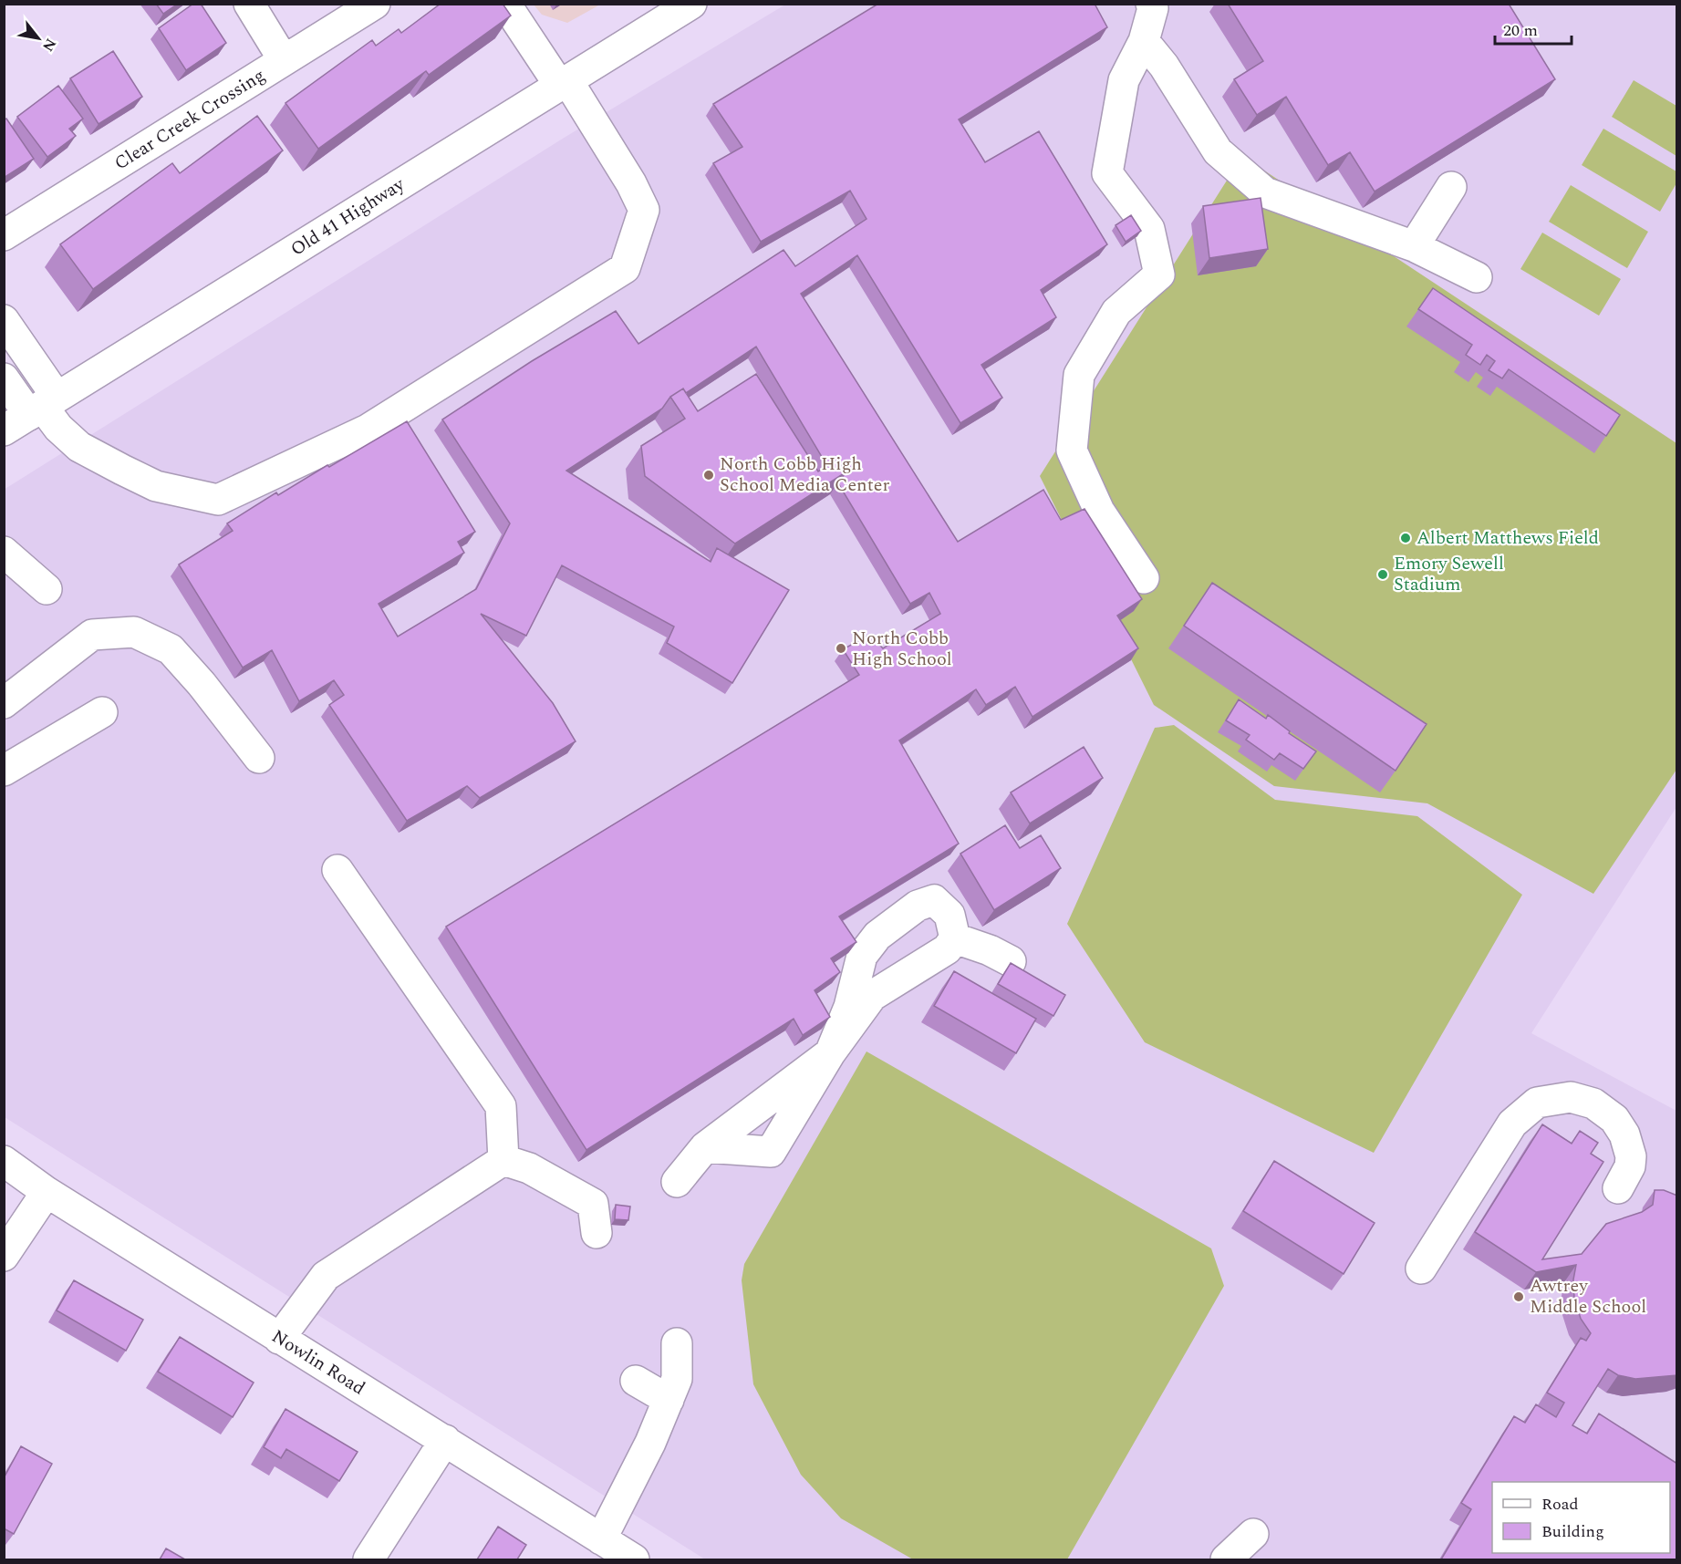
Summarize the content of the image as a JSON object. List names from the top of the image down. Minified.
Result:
{"streets":{"street":["Clear Creek Crossing","Old 41 Highway","Nowlin Road"]},"places":["North Cobb High School Media Center","Albert Matthews Field","Emory Sewell Stadium","North Cobb High School","Awtrey Middle School"],"legend":["Road","Building"],"scale_bar":"20 m","north":"bottom right"}
